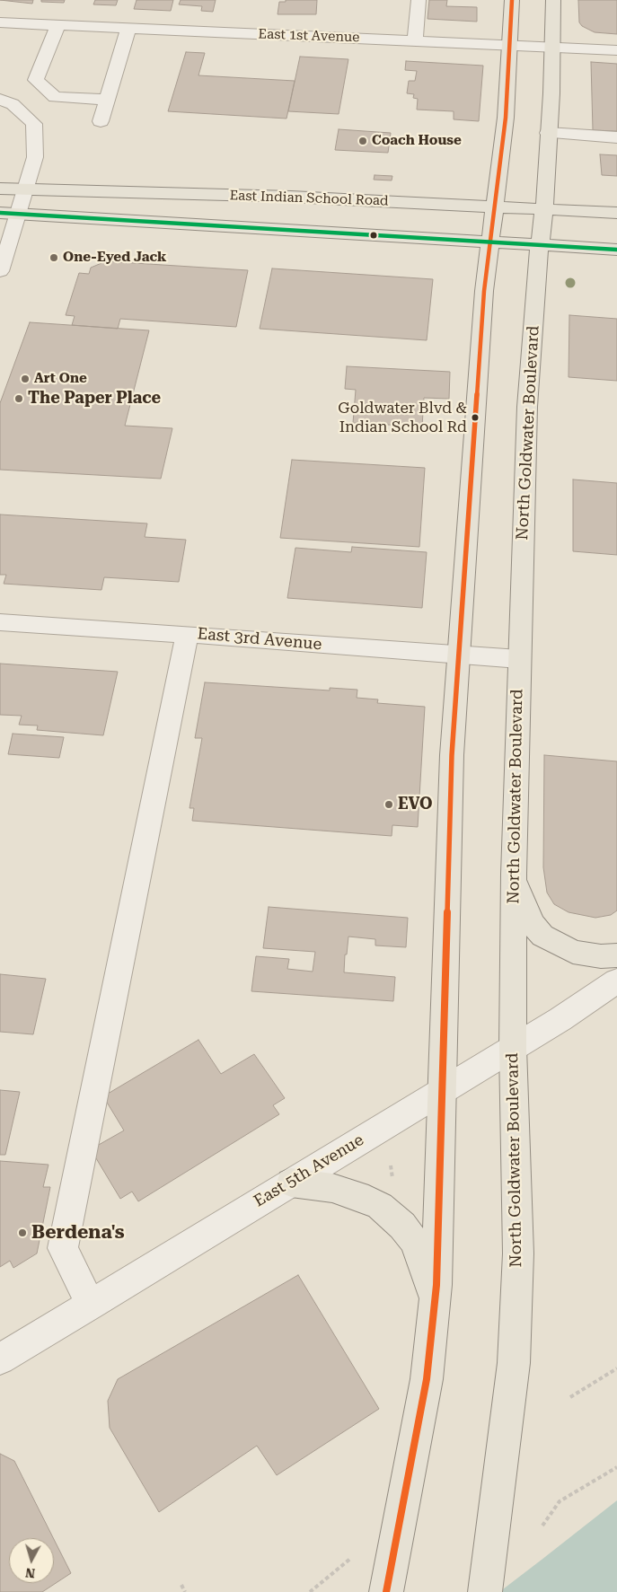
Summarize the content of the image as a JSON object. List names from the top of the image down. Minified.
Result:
{"streets":{"main road":["East Indian School Road","North Goldwater Boulevard"],"street":["East 1st Avenue","East 3rd Avenue","East 5th Avenue"]},"crossings":[["East 1st Avenue","North Goldwater Boulevard"],["East Indian School Road","North Goldwater Boulevard"],["North Goldwater Boulevard","East 3rd Avenue"],["North Goldwater Boulevard","East 5th Avenue"]],"places":["Coach House","One-Eyed Jack","Art One","The Paper Place","Goldwater Blvd & Indian School Rd","EVO","Berdena's"],"north":"bottom"}
